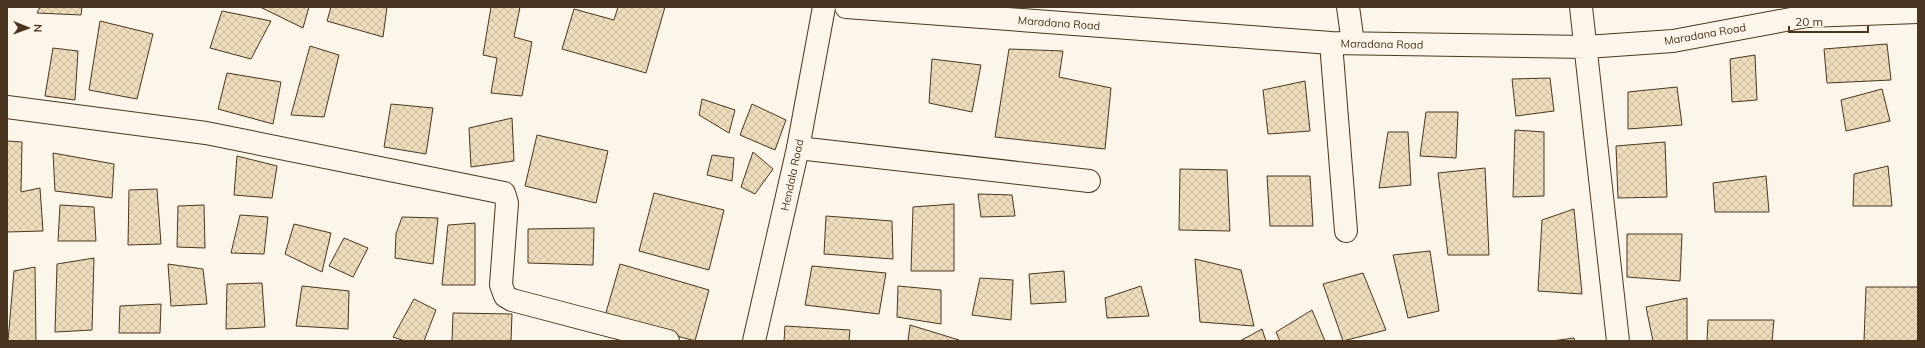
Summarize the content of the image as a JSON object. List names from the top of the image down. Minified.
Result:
{"streets":{"street":["Maradana Road","Hendala Road"]},"scale_bar":"20 m","north":"right"}
